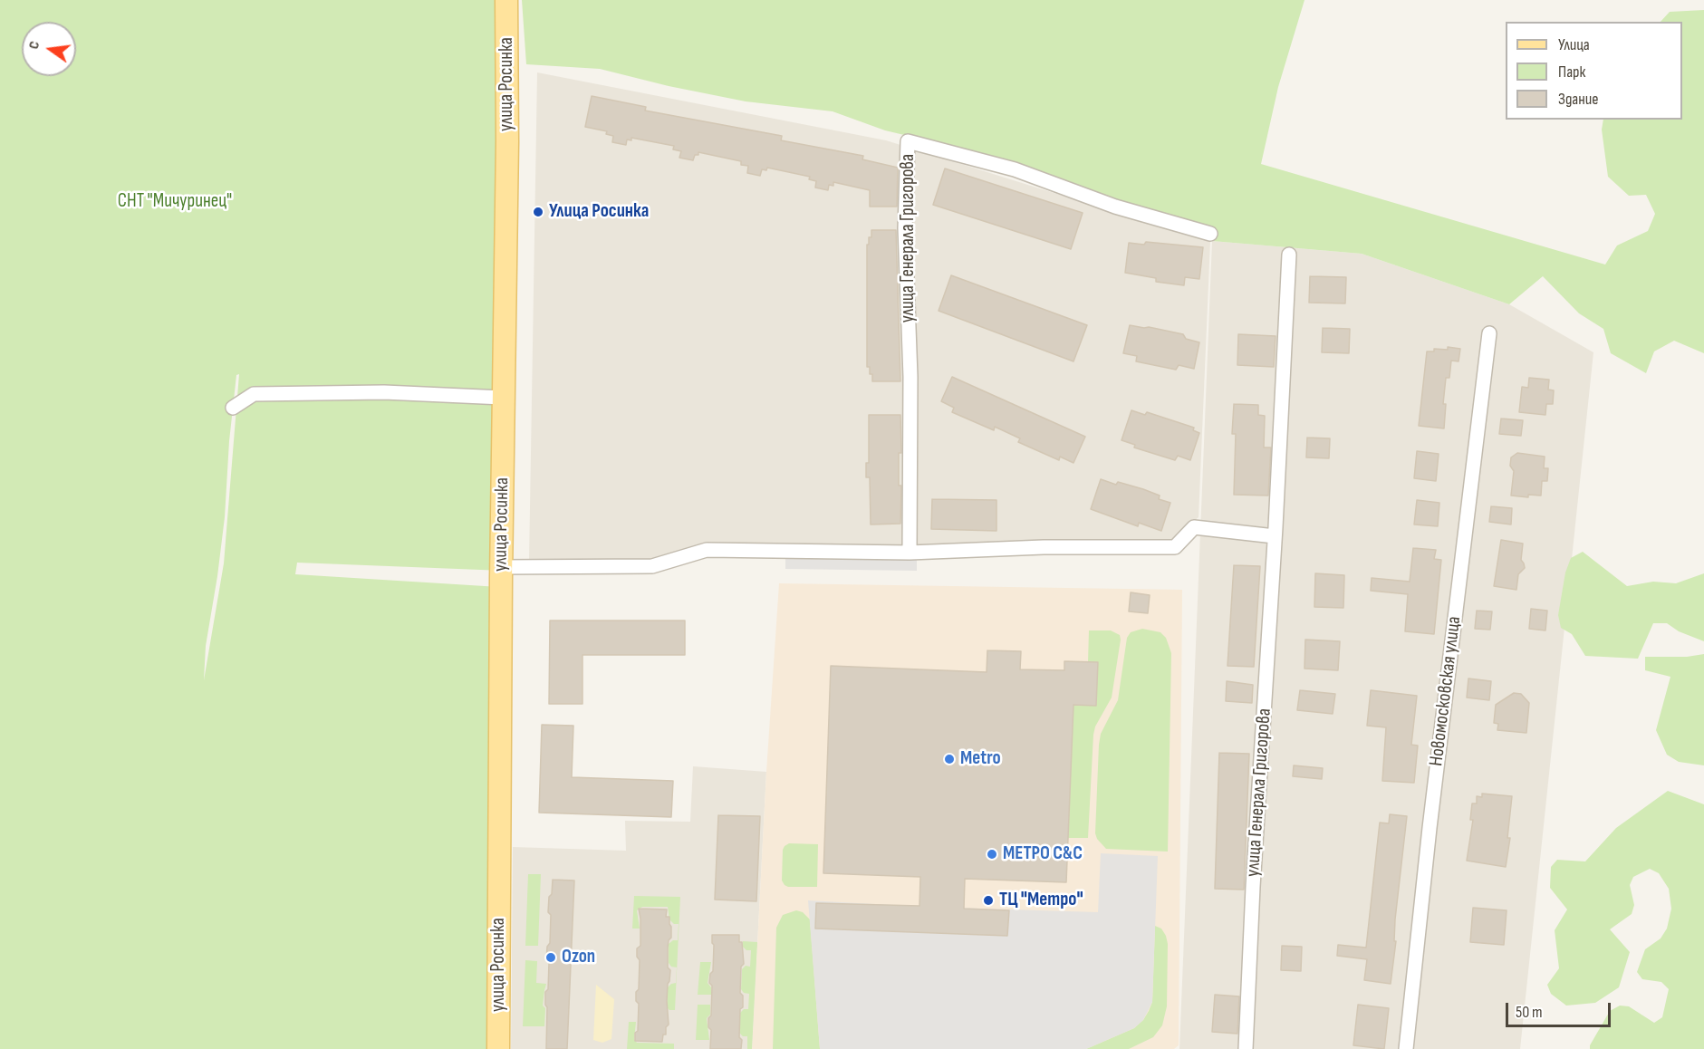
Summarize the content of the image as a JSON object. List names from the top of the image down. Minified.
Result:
{"streets":{"main road":["улица Росинка"],"street":["улица Генерала Григорова","Новомосковская улица"]},"parks":["СНТ \"Мичуринец\""],"places":["Улица Росинка","Metro","МЕТРО С&С","ТЦ \"Метро\"","Ozon"],"legend":["Улица","Парк","Здание"],"scale_bar":"50 m","north":"left"}
